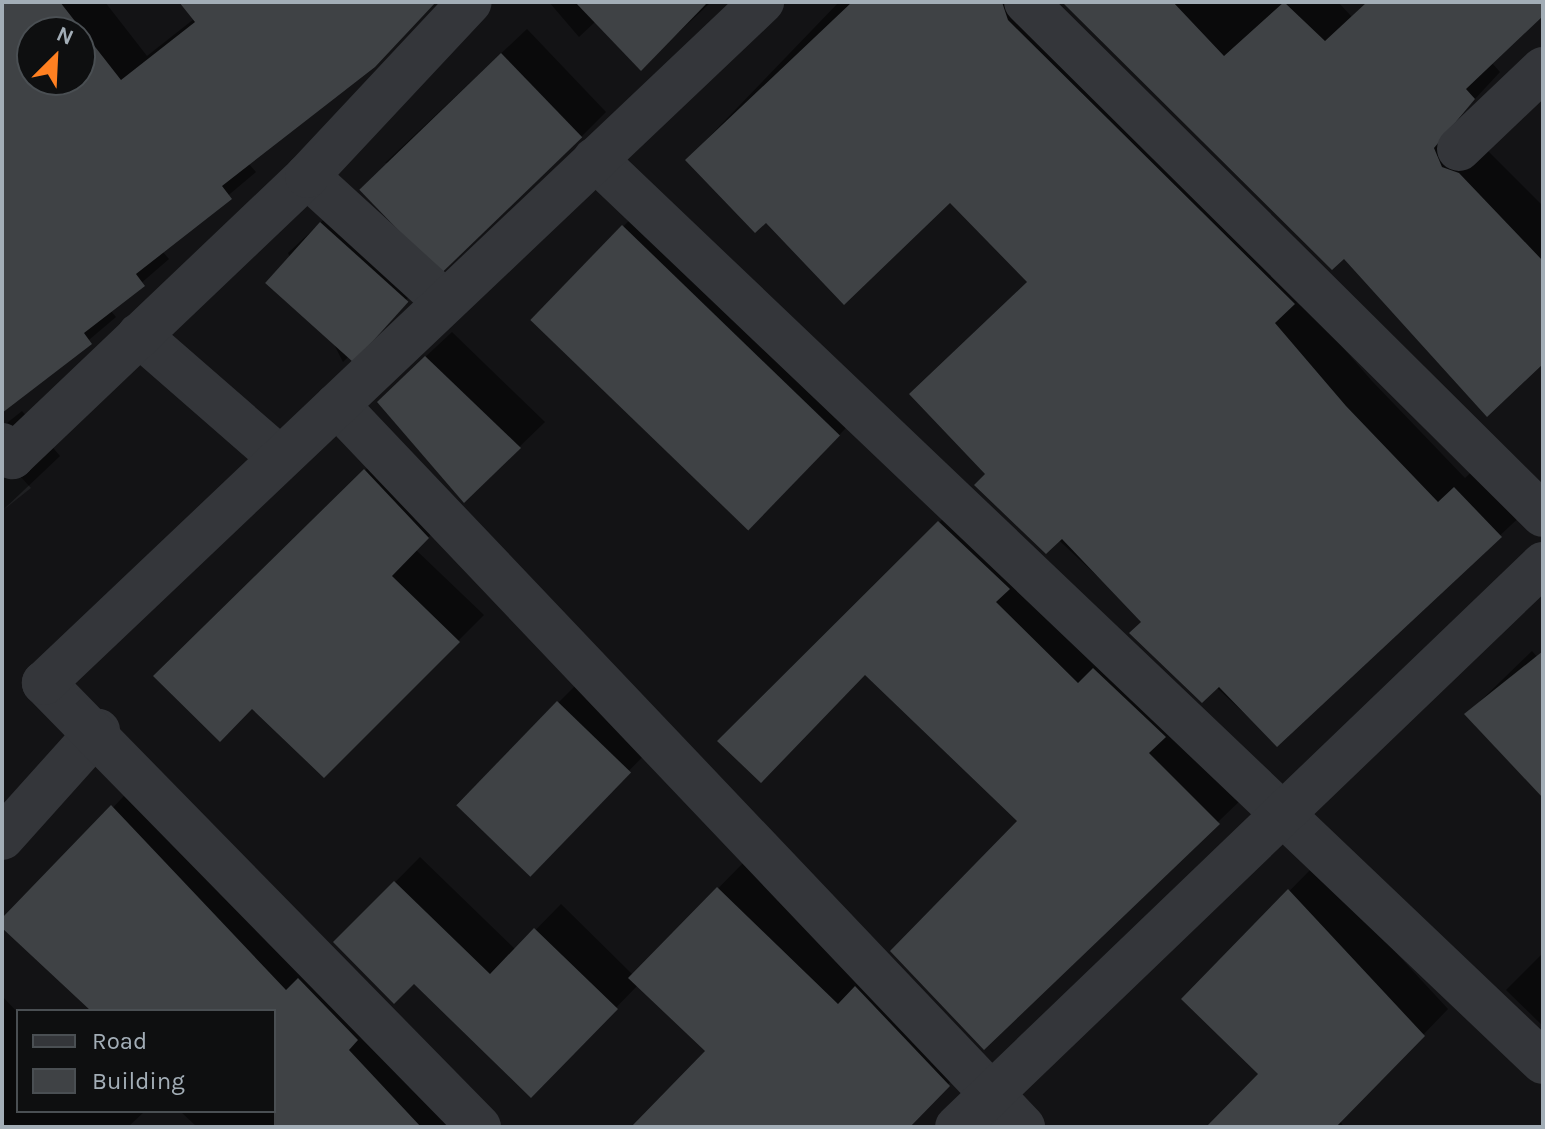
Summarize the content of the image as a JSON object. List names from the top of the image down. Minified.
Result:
{"legend":["Road","Building"],"north":"top right"}
